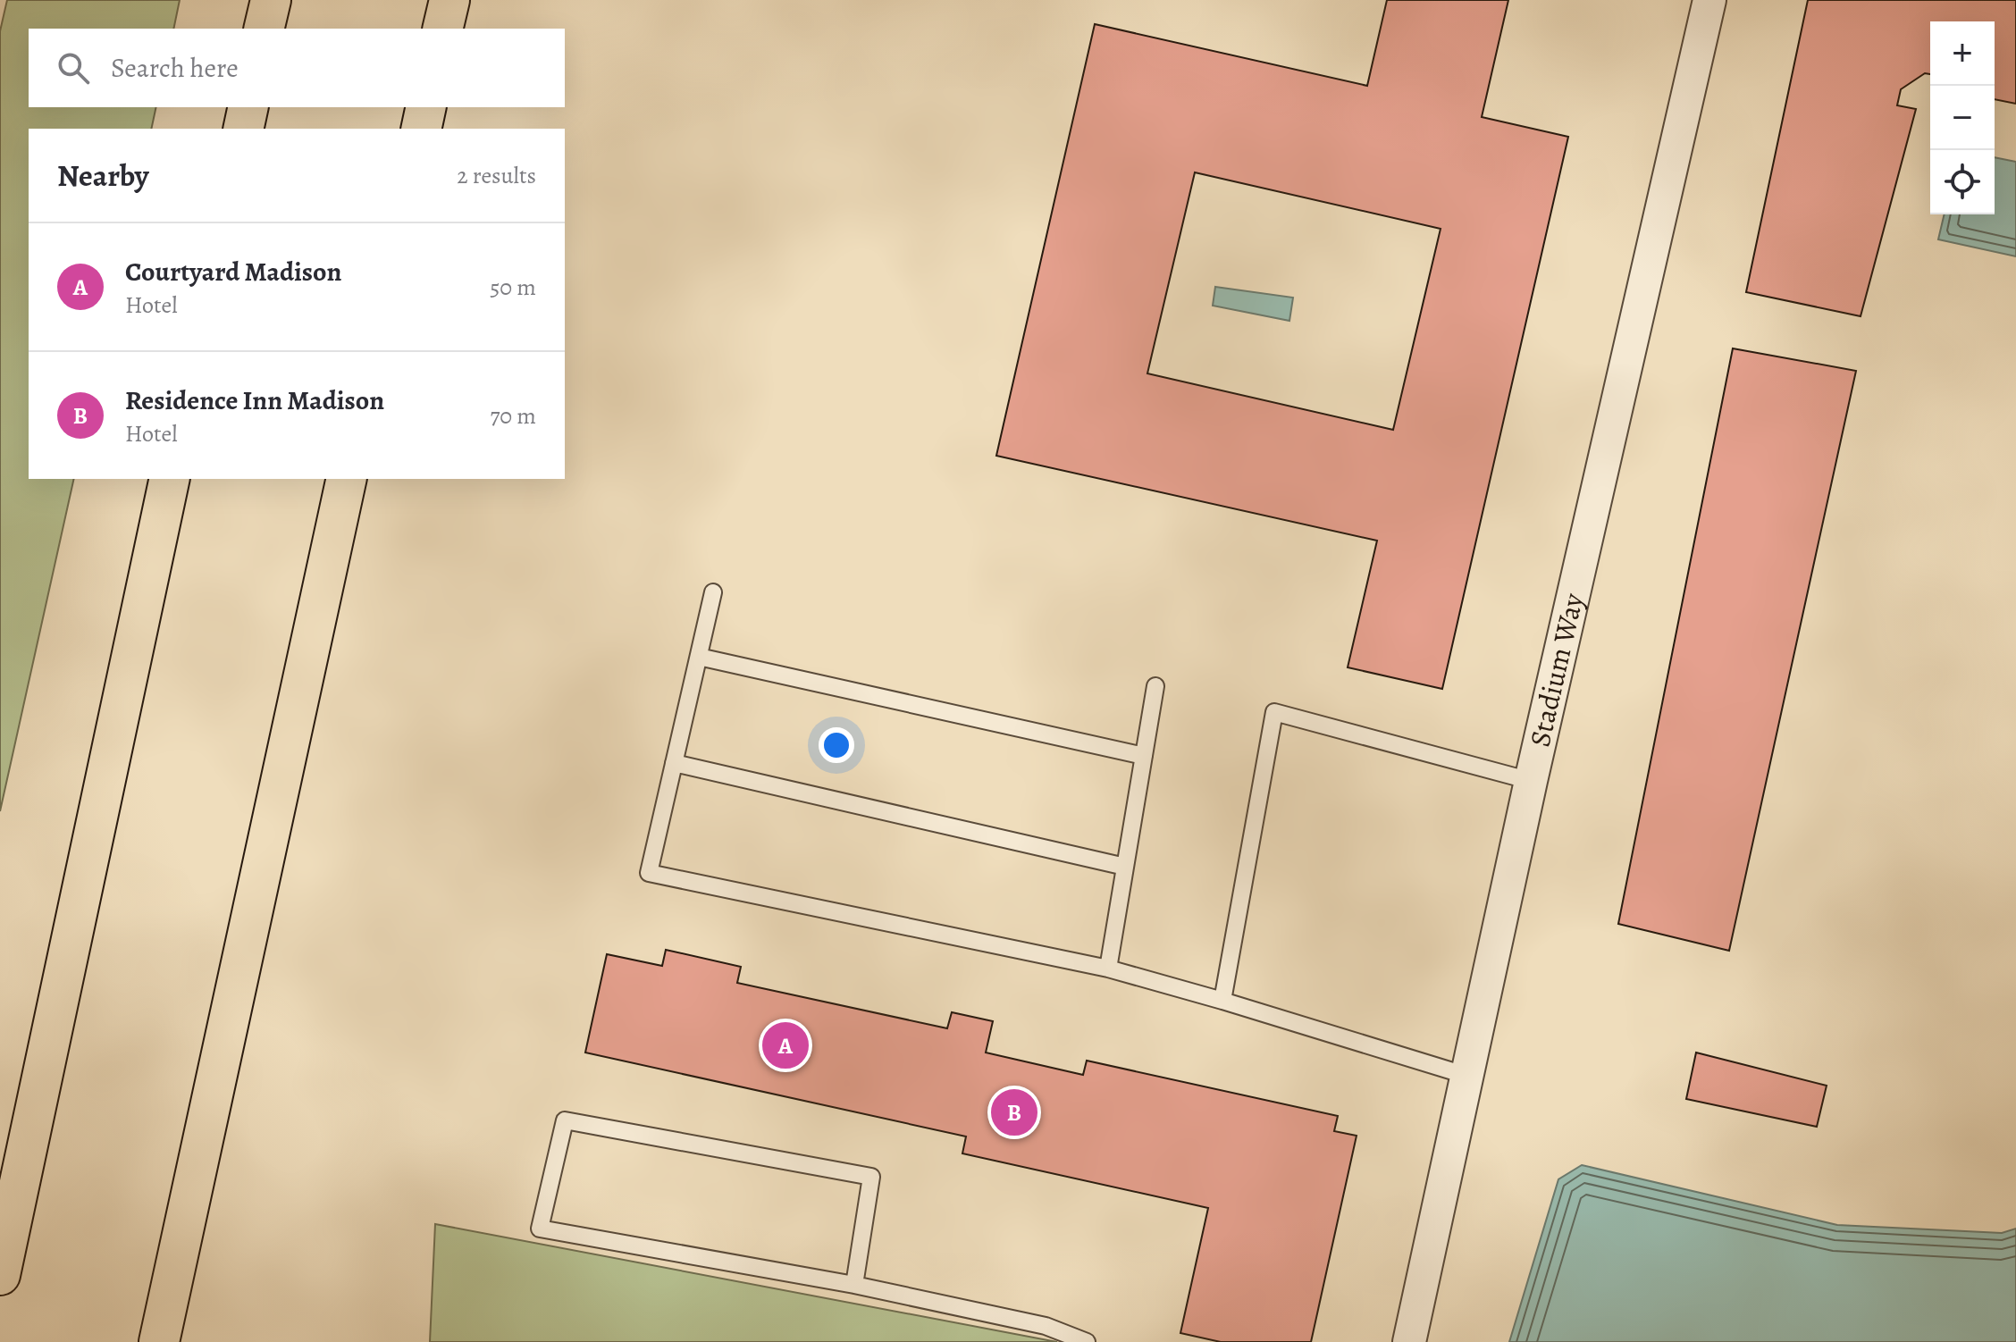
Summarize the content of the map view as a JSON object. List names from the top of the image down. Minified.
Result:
{"streets":{"street":["Stadium Way"]},"page":{"map_buttons":["+","−"],"search":"Search here","heading":["Nearby","2 results"],"list":[{"mark":"A","name":"Courtyard Madison","note":"Hotel","value":"50 m"},{"mark":"B","name":"Residence Inn Madison","note":"Hotel","value":"70 m"}],"pins":["A","B"]}}
